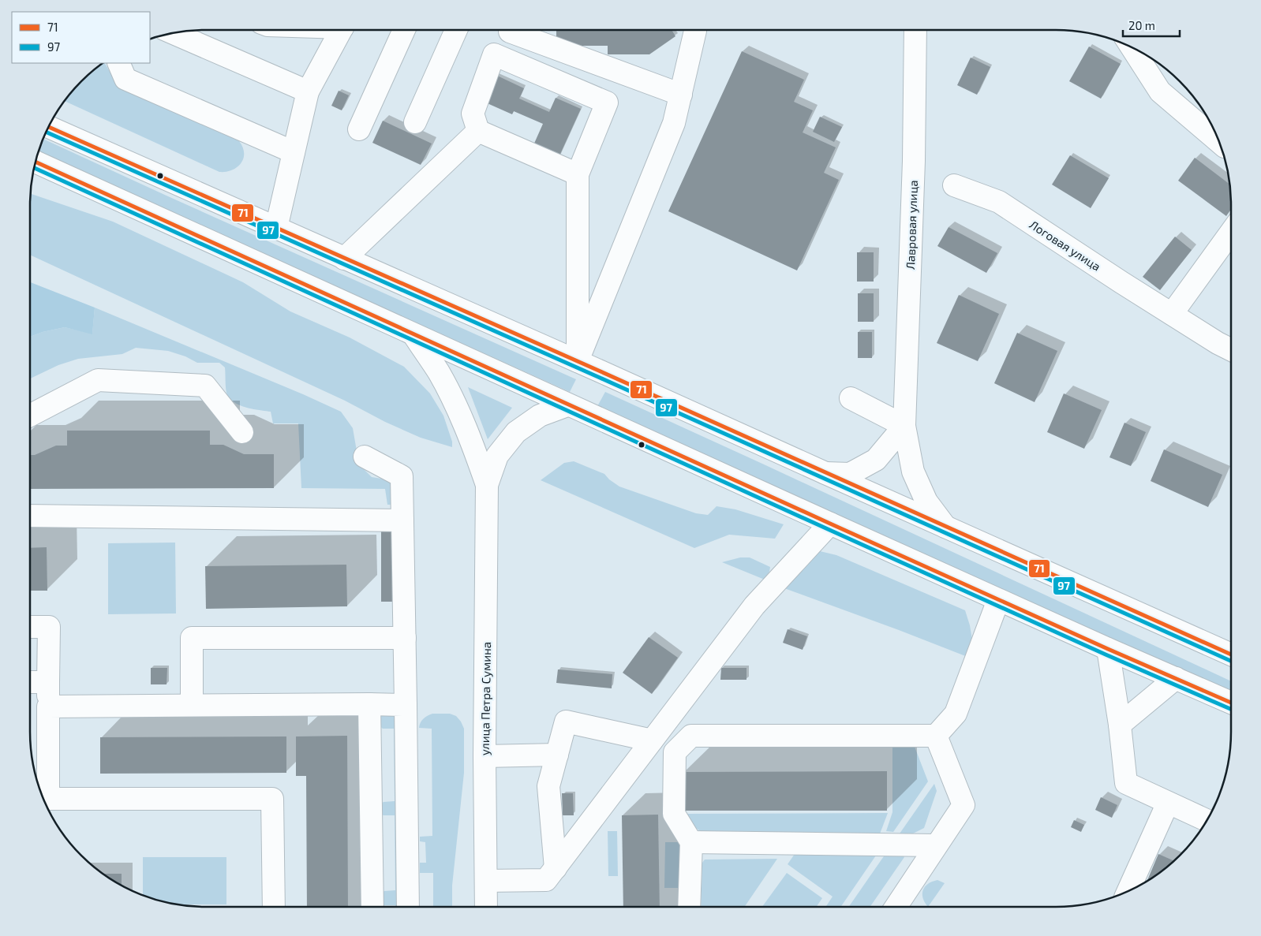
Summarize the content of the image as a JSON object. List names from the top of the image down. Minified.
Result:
{"streets":{"main road":["Лавровая улица","Логовая улица","улица Петра Сумина"]},"lines":["transit line 71","transit line 97"],"legend":["71","97"],"scale_bar":"20 m"}
